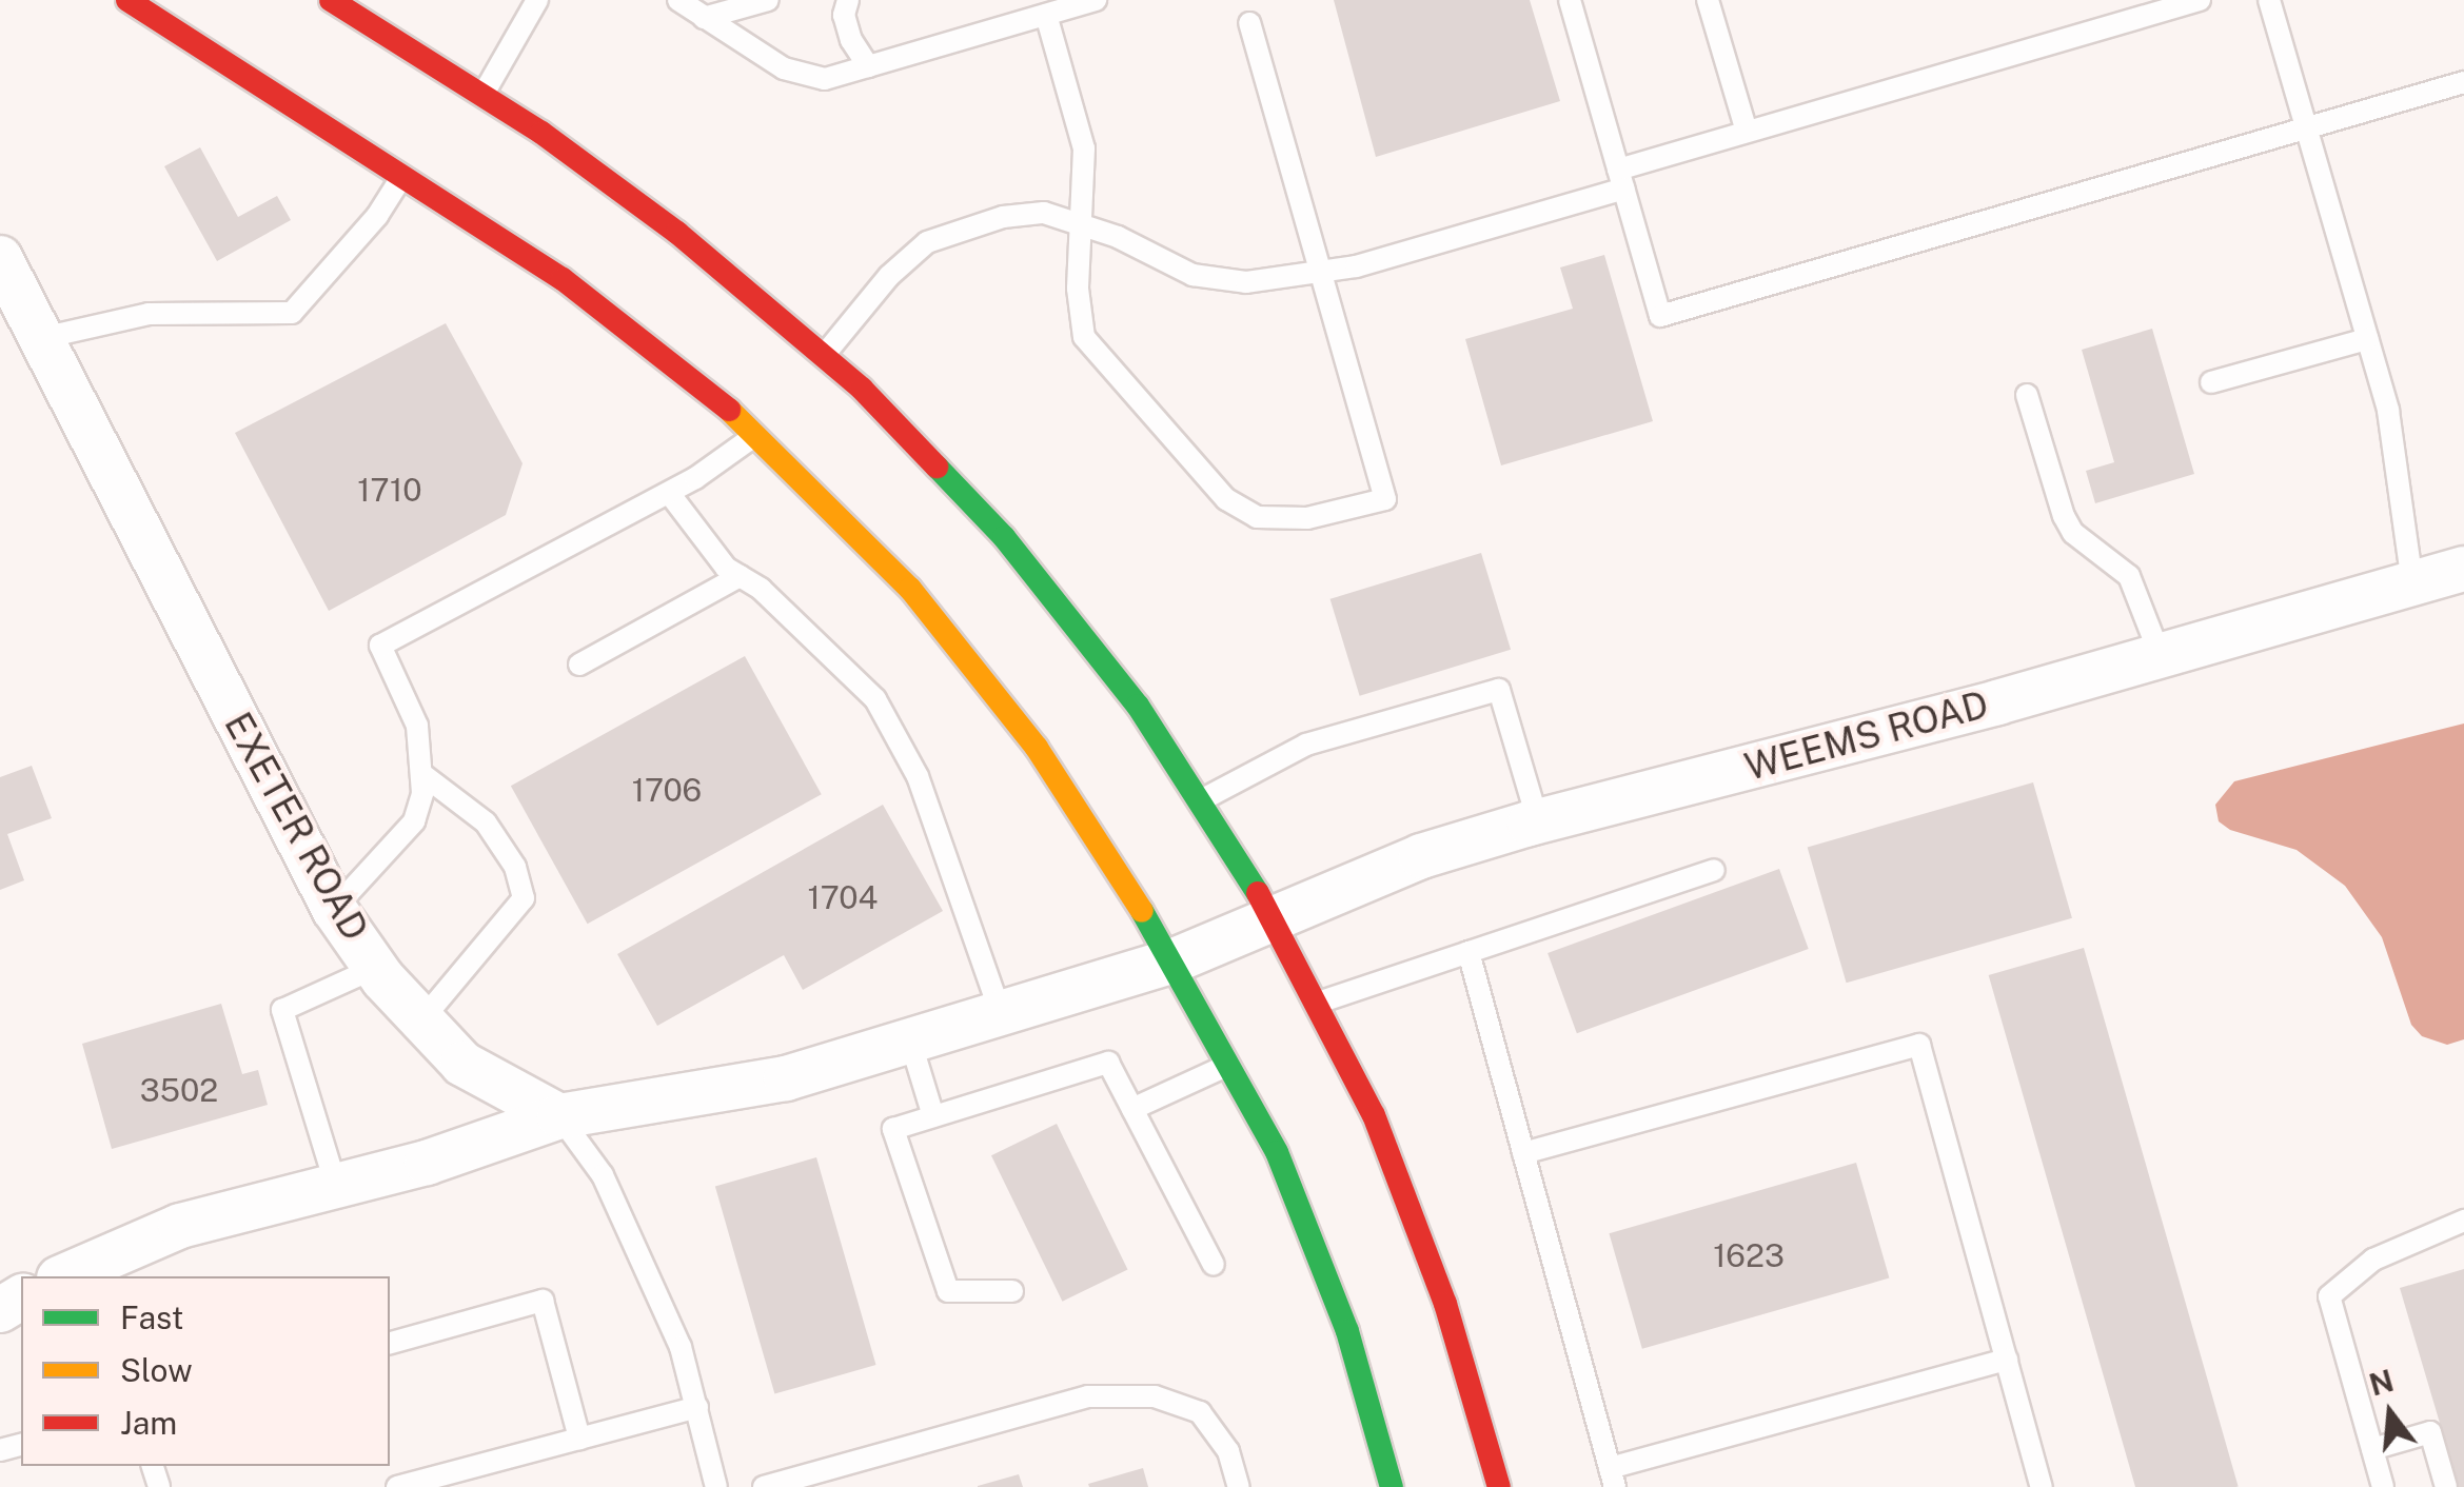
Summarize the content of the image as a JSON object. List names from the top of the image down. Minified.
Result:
{"streets":{"street":["WEEMS ROAD","EXETER ROAD"]},"house_numbers":["1710","1706","1704","3502","1623"],"legend":["Fast","Slow","Jam"],"north":"top"}
